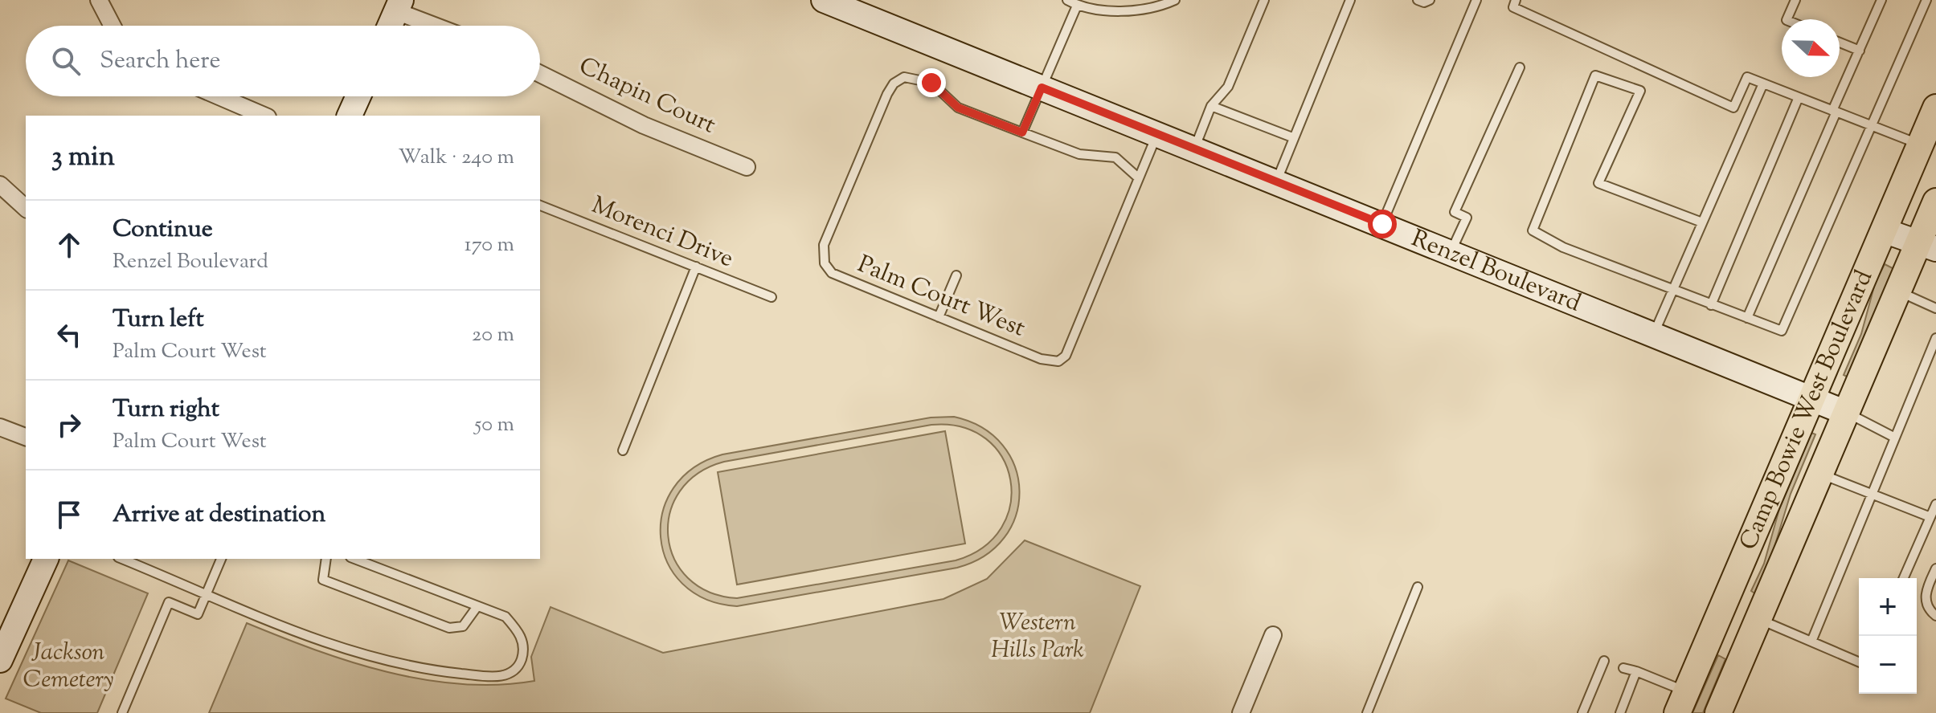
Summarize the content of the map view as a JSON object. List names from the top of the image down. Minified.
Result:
{"streets":{"main road":["Camp Bowie West Boulevard"],"street":["Chapin Court","Renzel Boulevard"],"lane":["Morenci Drive","Palm Court West"]},"crossings":[["Renzel Boulevard","Camp Bowie West Boulevard"]],"parks":["Western Hills Park","Jackson Cemetery"],"north":"right","page":{"search":"Search here","heading":["3 min","Walk · 240 m"],"list":[["Continue","Renzel Boulevard","170 m"],["Turn left","Palm Court West","20 m"],["Turn right","Palm Court West","50 m"],"Arrive at destination"],"map_buttons":["+","−"]}}
